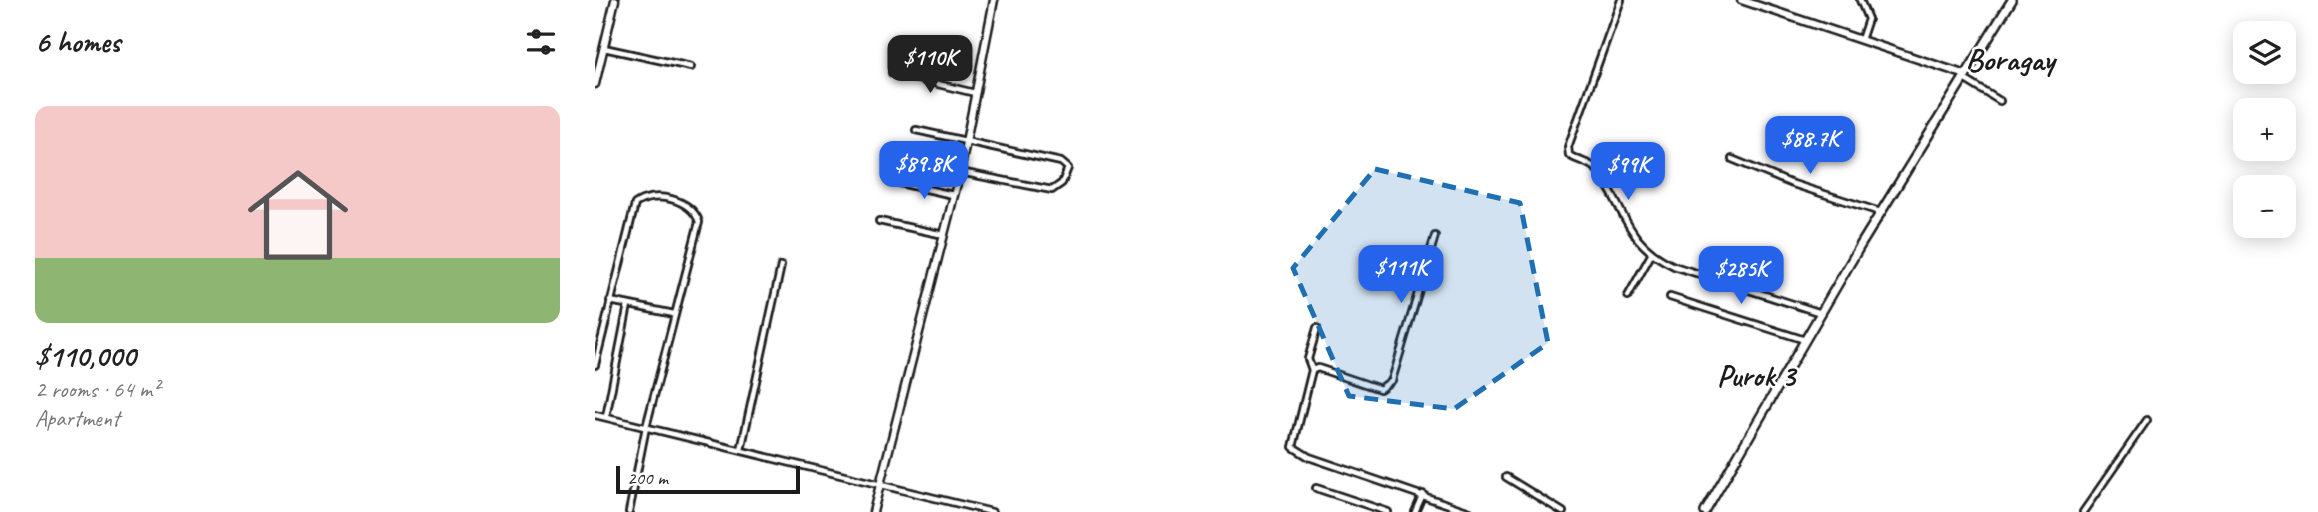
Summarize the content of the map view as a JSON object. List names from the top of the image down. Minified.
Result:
{"districts":["Boragay","Purok 3"],"scale_bar":"200 m","page":{"heading":"6 homes","map_buttons":["+","−"],"price":["$110K","$88.7K","$89.8K","$99K","$111K","$285K"],"list":[{"name":"$110,000","note":"2 rooms · 64 m² · Apartment"}],"scale":"200 m"}}
